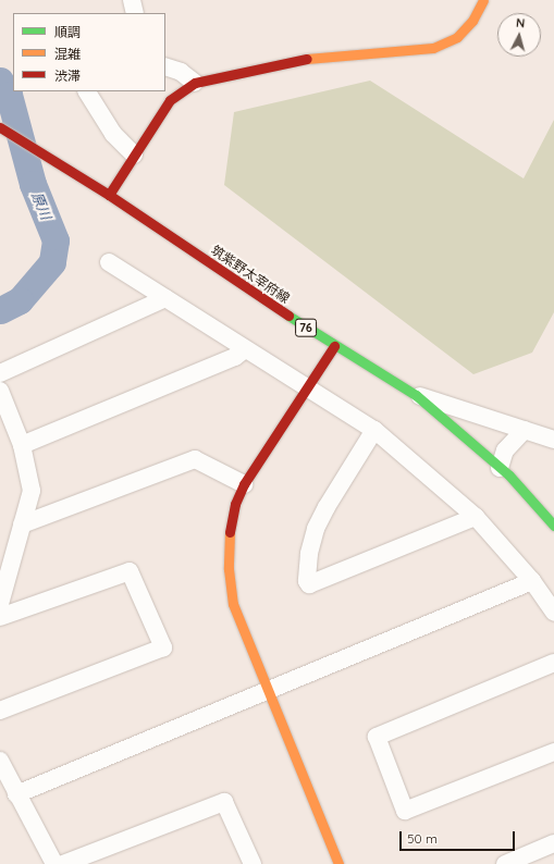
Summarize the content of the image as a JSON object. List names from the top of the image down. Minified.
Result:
{"streets":{"street":["筑紫野太宰府線","76"]},"water":["原川"],"legend":["順調","混雑","渋滞"],"scale_bar":"50 m","north":"top"}
